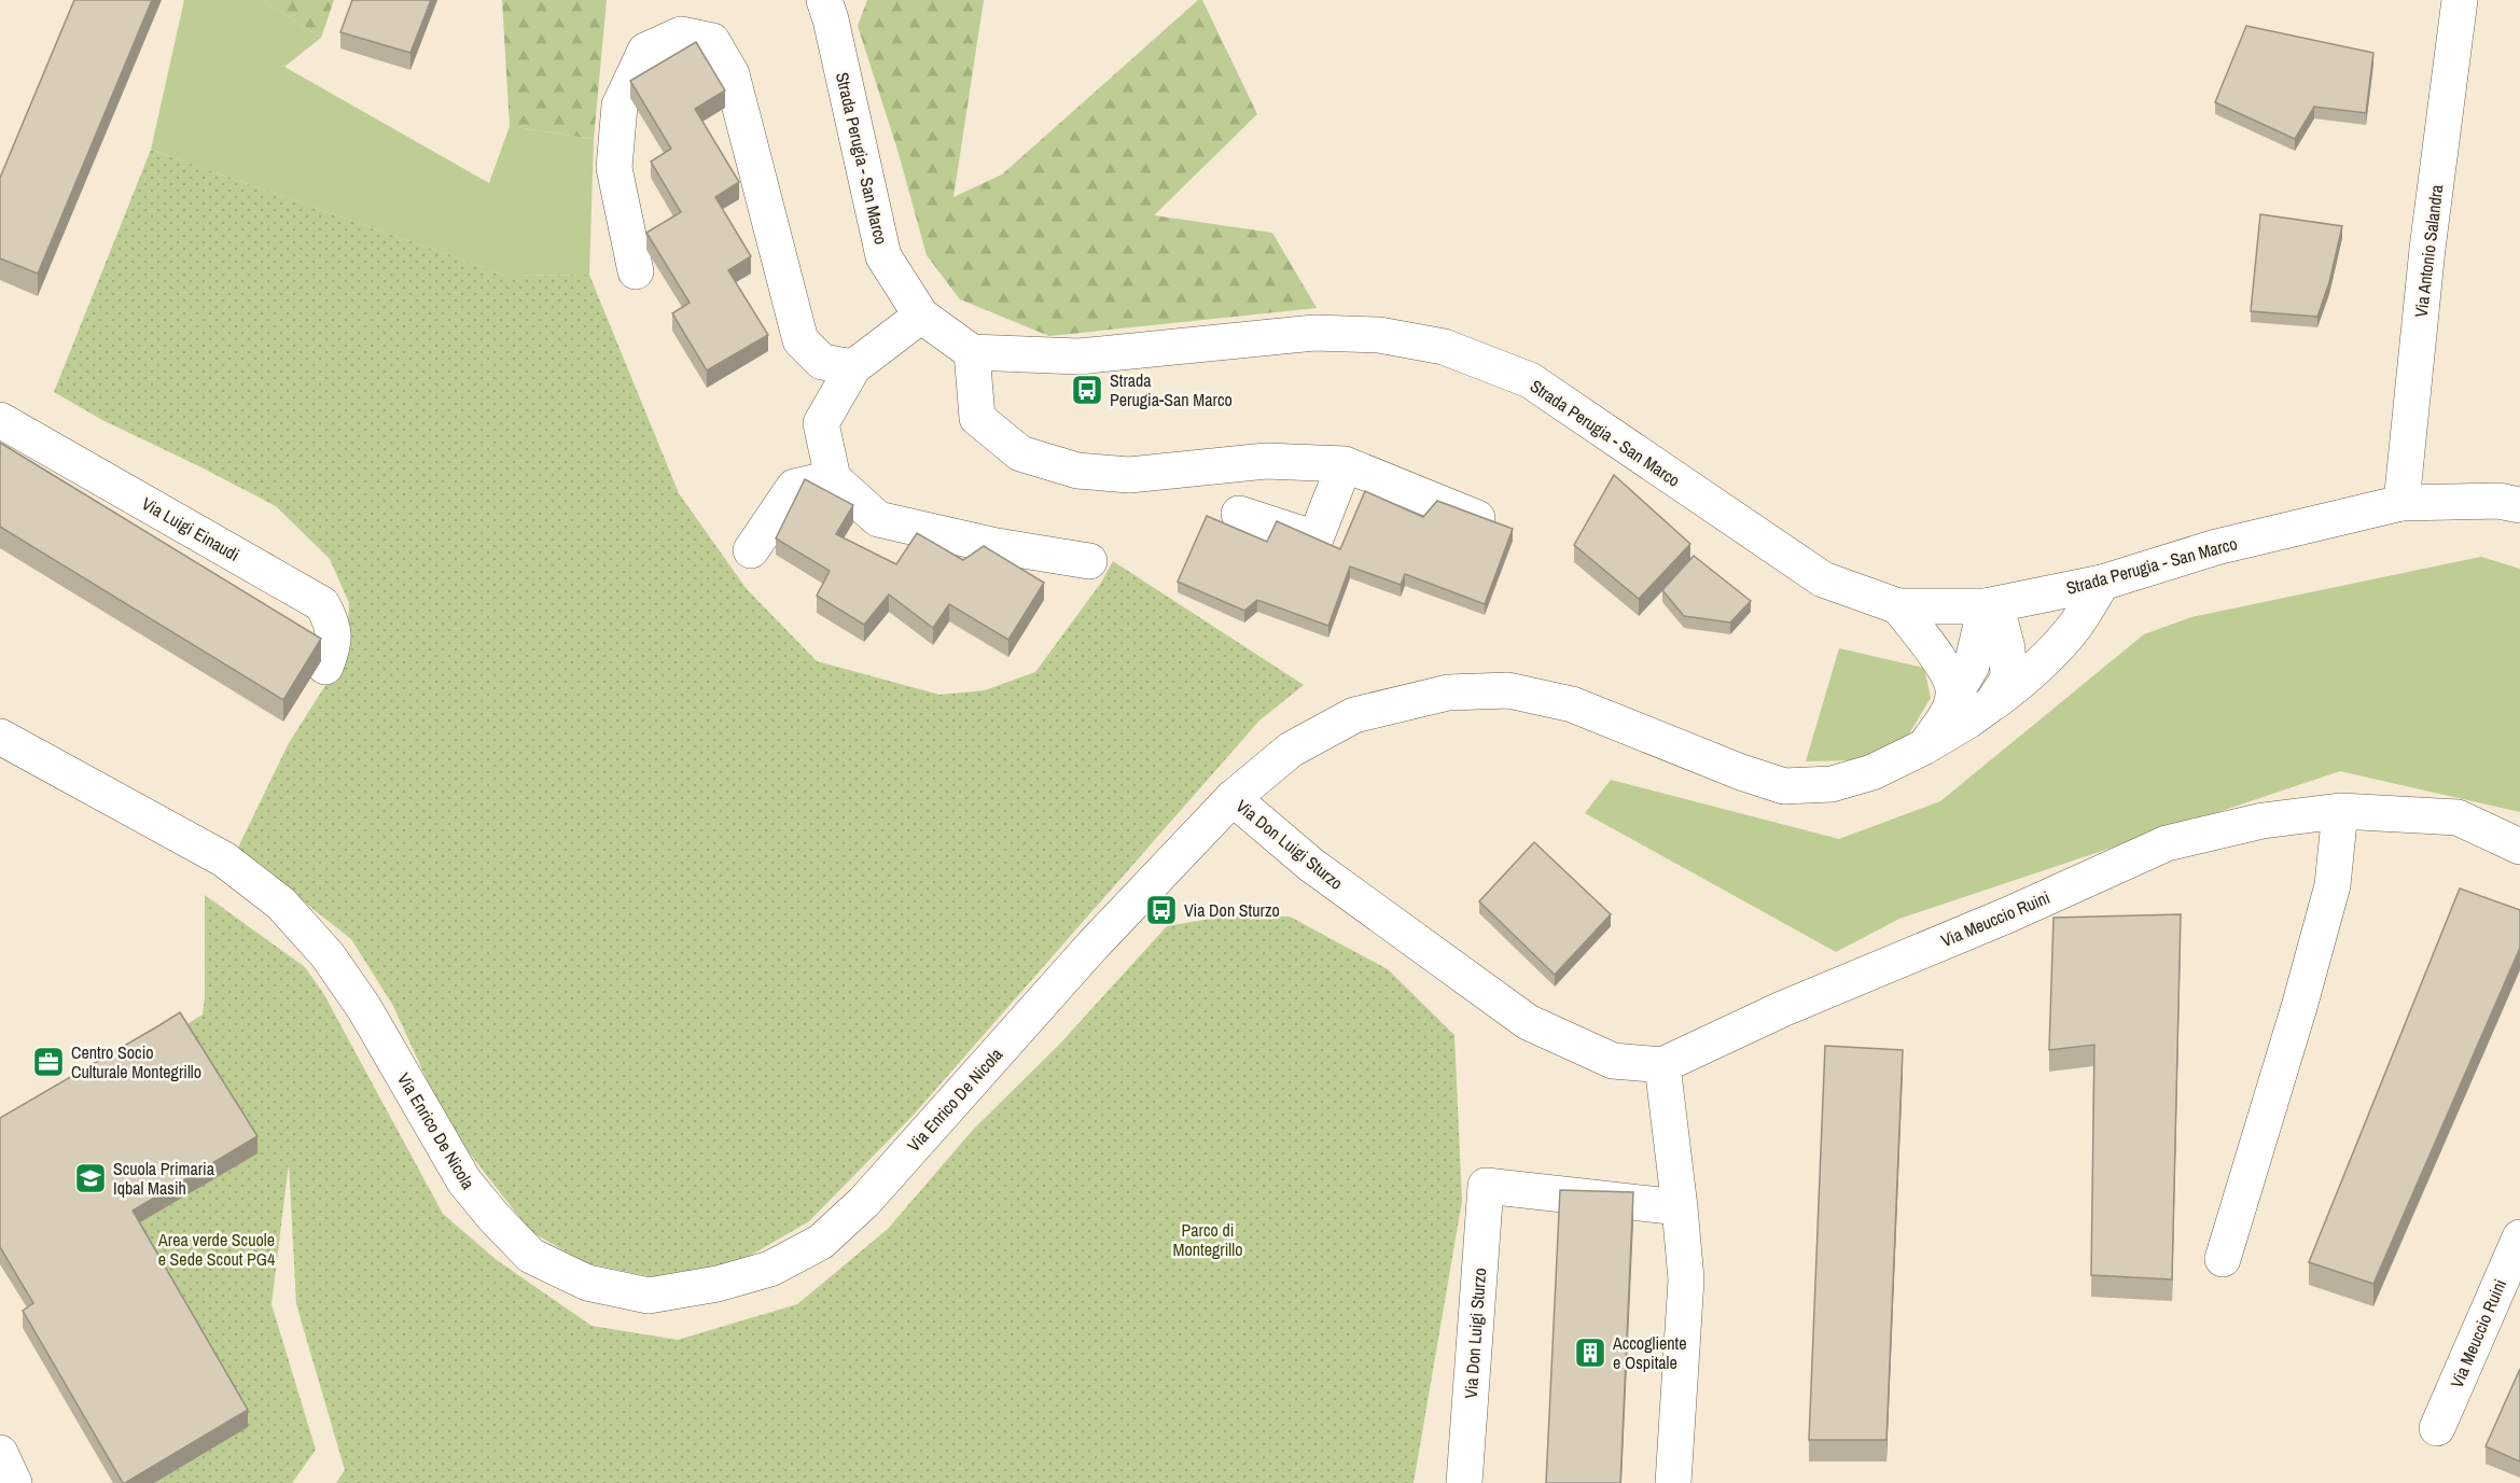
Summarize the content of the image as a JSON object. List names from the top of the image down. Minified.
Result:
{"streets":{"street":["Strada Perugia - San Marco","Via Antonio Salandra","Via Luigi Einaudi","Via Don Luigi Sturzo","Via Meuccio Ruini","Via Enrico De Nicola"]},"crossings":[["Strada Perugia - San Marco","Via Antonio Salandra"],["Strada Perugia - San Marco","Via Don Luigi Sturzo"],["Via Don Luigi Sturzo","Via Meuccio Ruini"],["Via Don Luigi Sturzo","Via Enrico De Nicola"]],"parks":["Parco di Montegrillo","Area verde Scuole e Sede Scout PG4"],"places":{"bus stop":["Strada Perugia-San Marco","Via Don Sturzo"],"office":["Centro Socio Culturale Montegrillo"],"school or university":["Scuola Primaria Iqbal Masih"],"building":["Accogliente e Ospitale"]}}
